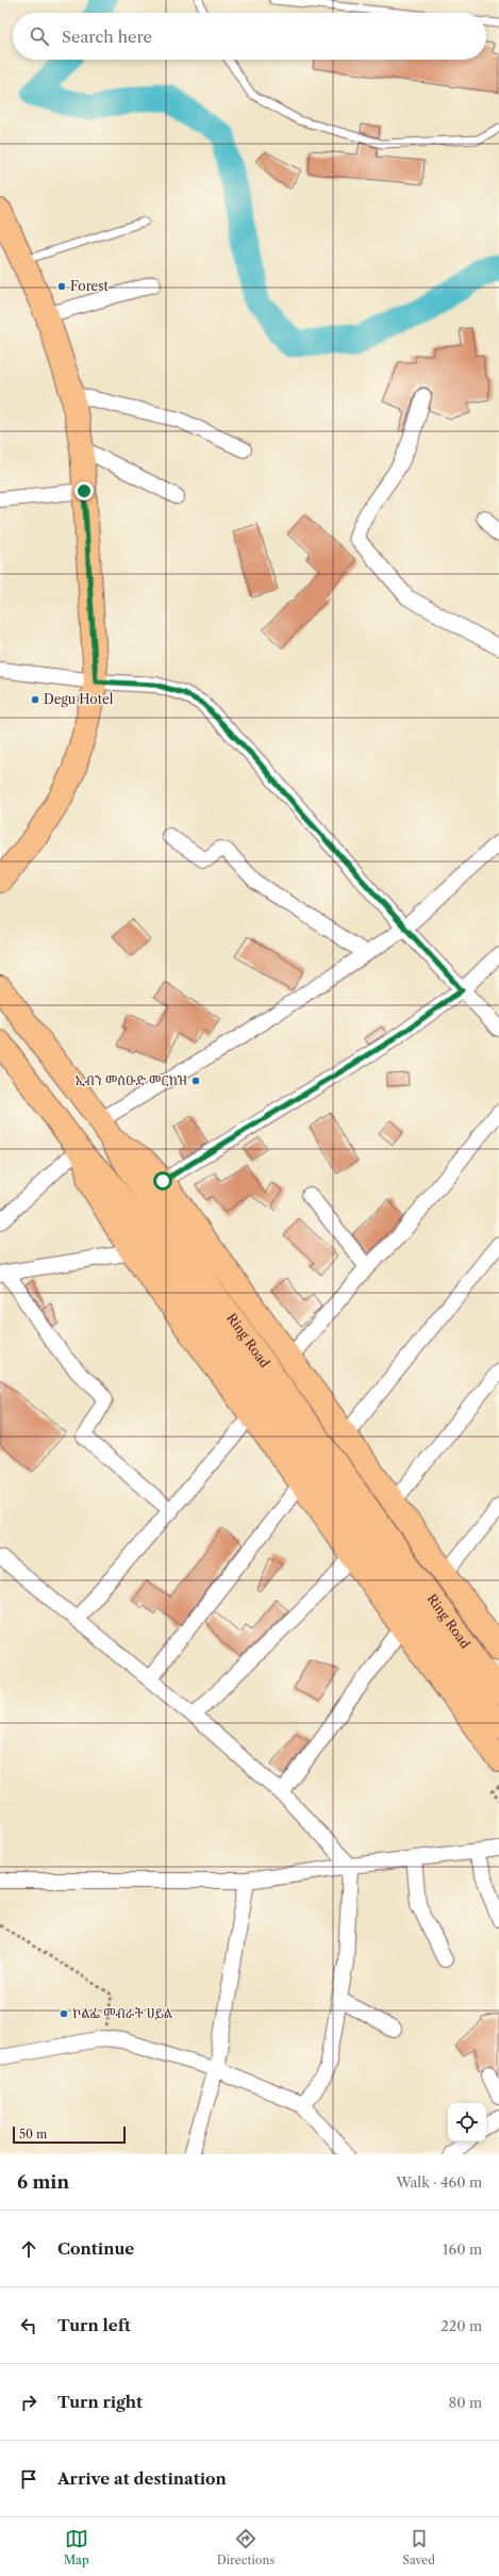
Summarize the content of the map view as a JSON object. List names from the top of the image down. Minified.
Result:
{"streets":{"main road":["Ring Road"]},"places":["Forest","Degu Hotel","ኢብን መስዑድ መርከዝ","ኮልፌ መብራት ሀይል"],"scale_bar":"50 m","page":{"search":"Search here","scale":"50 m","heading":["6 min","Walk · 460 m"],"list":[["Continue","160 m"],["Turn left","220 m"],["Turn right","80 m"],"Arrive at destination"],"nav":["Map","Directions","Saved"]}}
